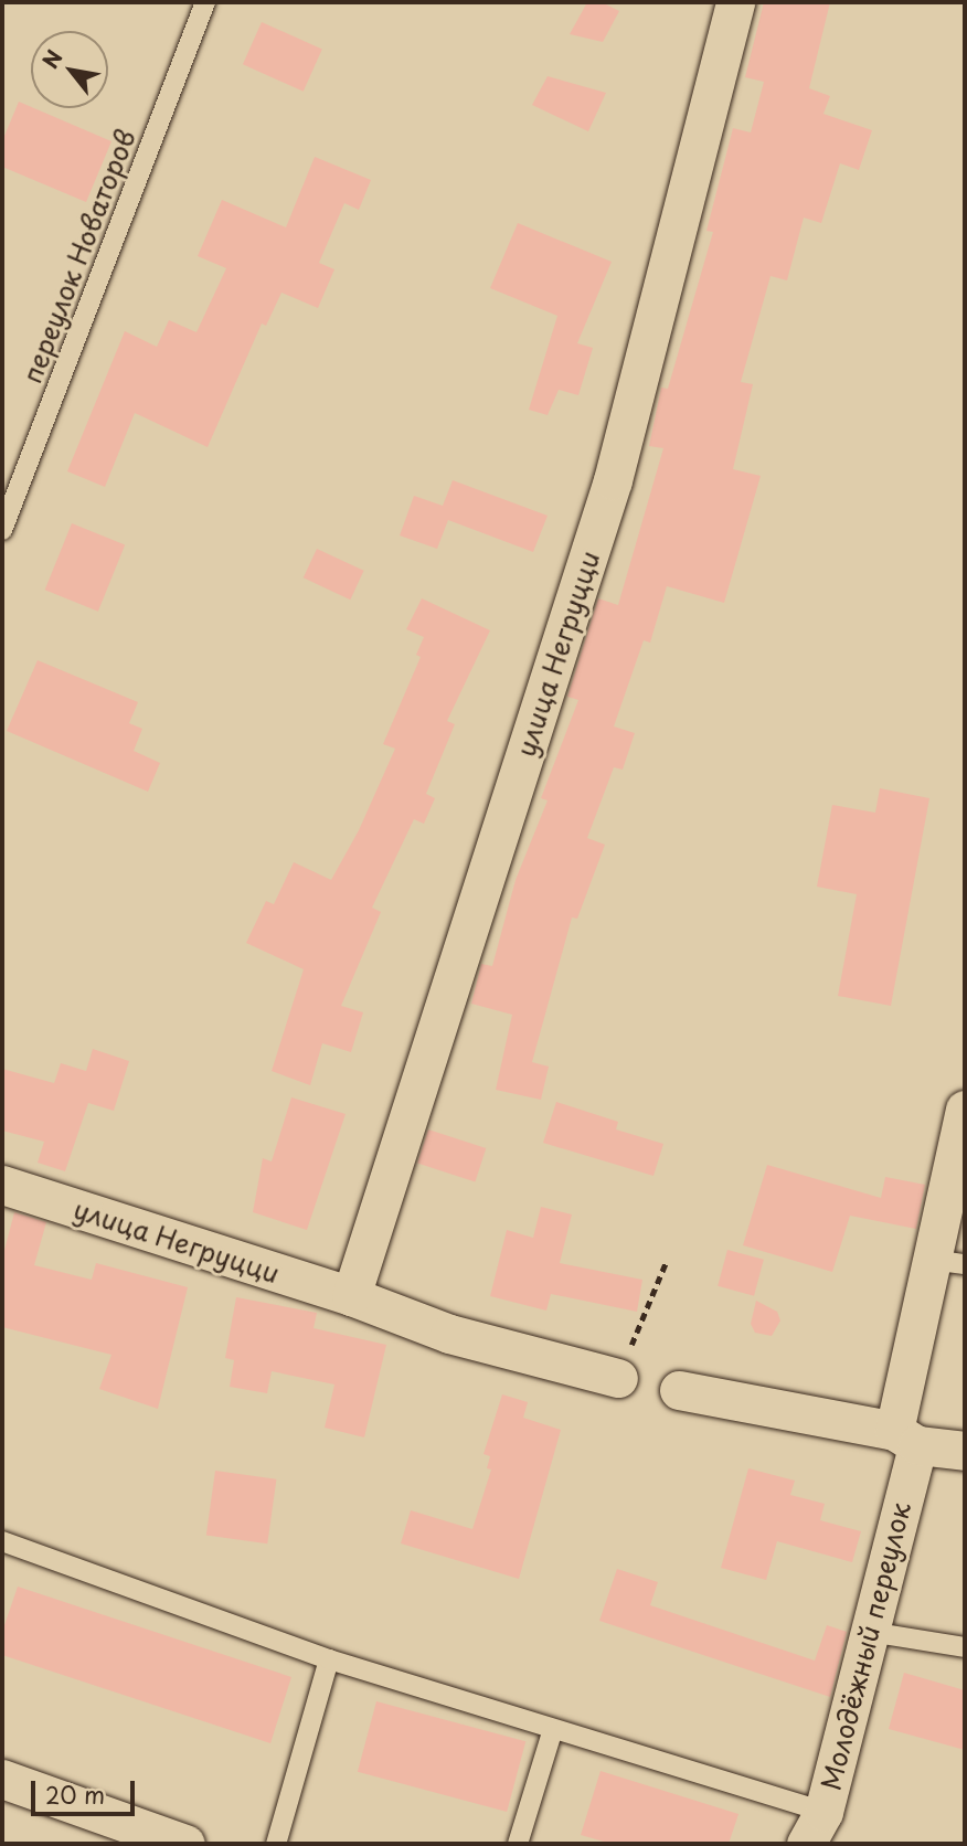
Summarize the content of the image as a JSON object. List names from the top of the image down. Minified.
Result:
{"streets":{"street":["улица Негруцци","Молодёжный переулок"],"lane":["переулок Новаторов"]},"scale_bar":"20 m","north":"top left"}
